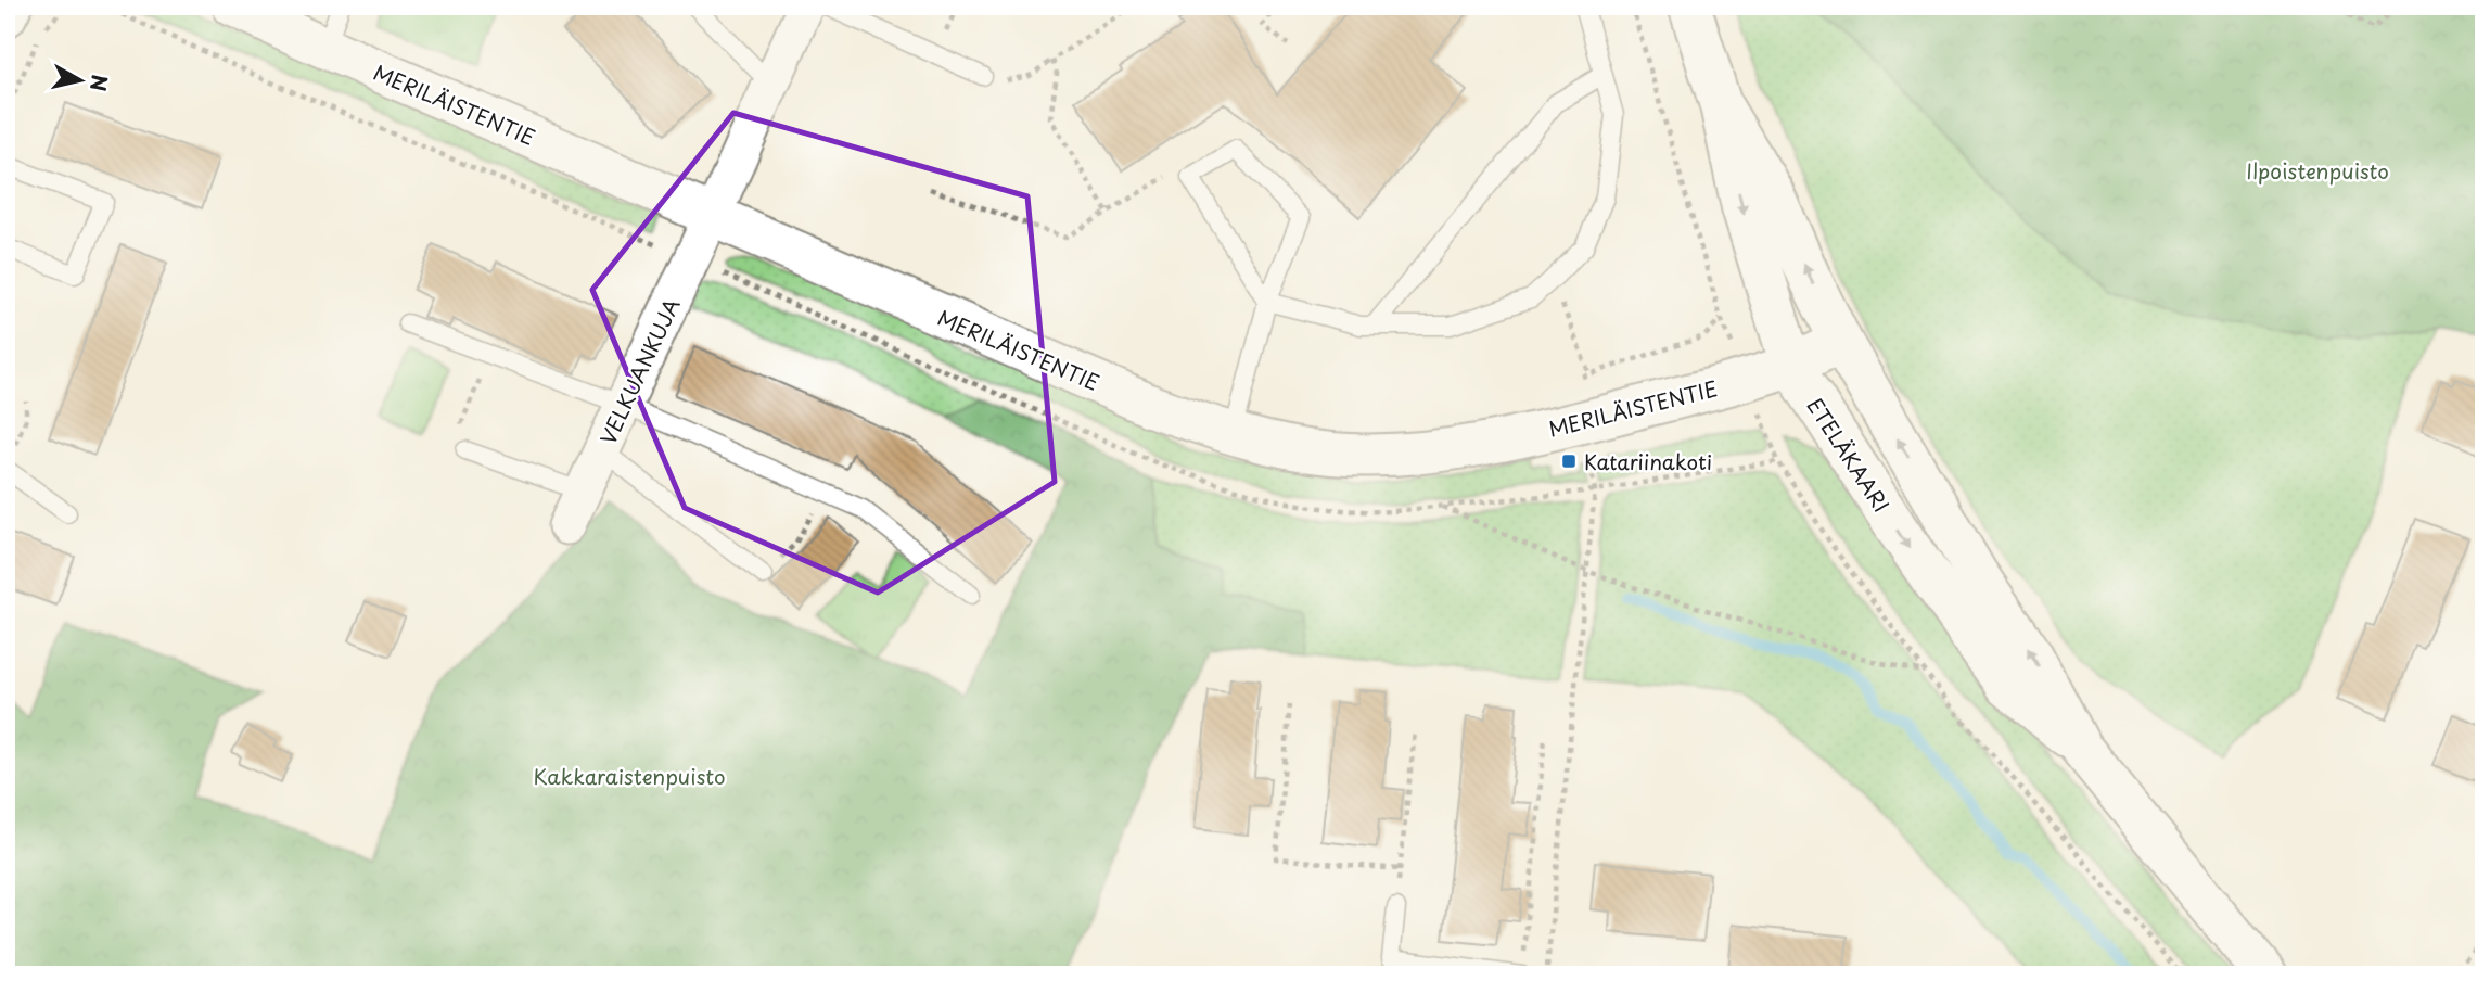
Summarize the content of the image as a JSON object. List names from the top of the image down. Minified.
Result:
{"streets":{"main road":["MERILÄISTENTIE","ETELÄKAARI"],"street":["VELKUANKUJA"]},"crossings":[["MERILÄISTENTIE","VELKUANKUJA"],["MERILÄISTENTIE","ETELÄKAARI"]],"parks":["Ilpoistenpuisto","Kakkaraistenpuisto"],"places":{"transit":["Katariinakoti"]},"north":"right"}
